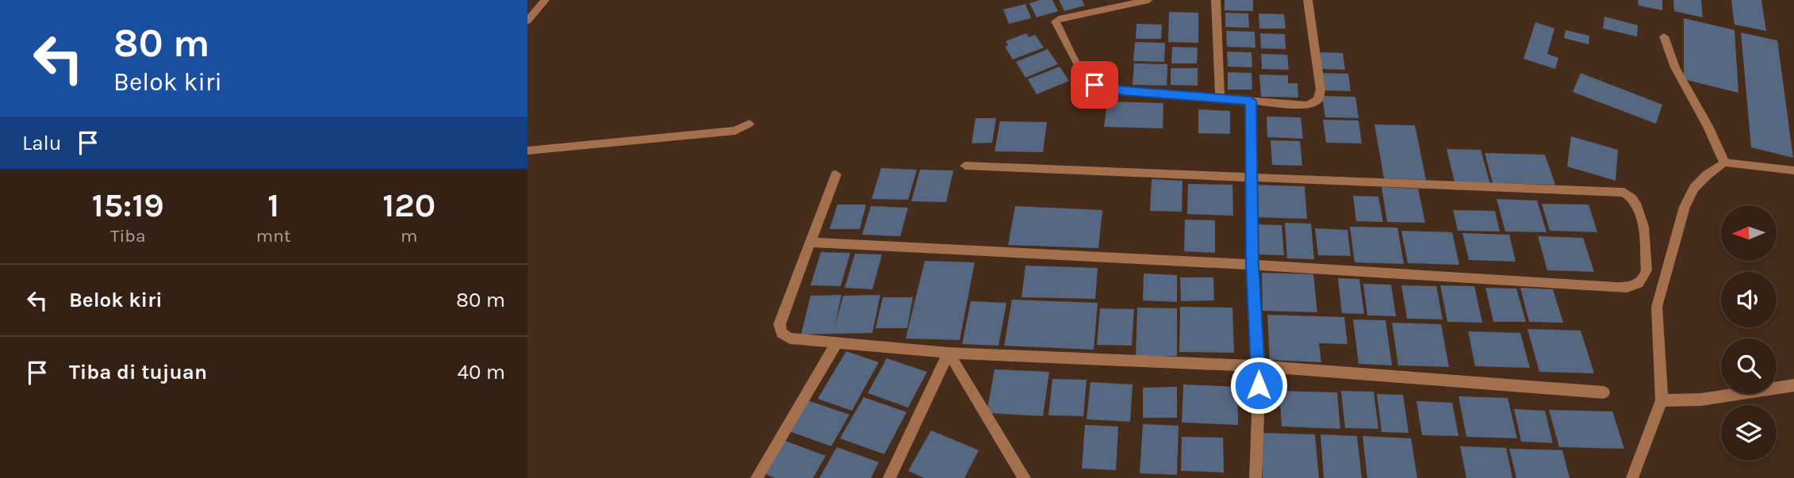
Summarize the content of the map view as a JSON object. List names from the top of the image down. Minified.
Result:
{"north":"left","page":{"turn":["80 m","Belok kiri"],"then":"Lalu","eta":["15:19","Tiba","1","mnt","120","m"],"list":[{"name":"Belok kiri","value":"80 m"},{"name":"Tiba di tujuan","value":"40 m"}]}}
